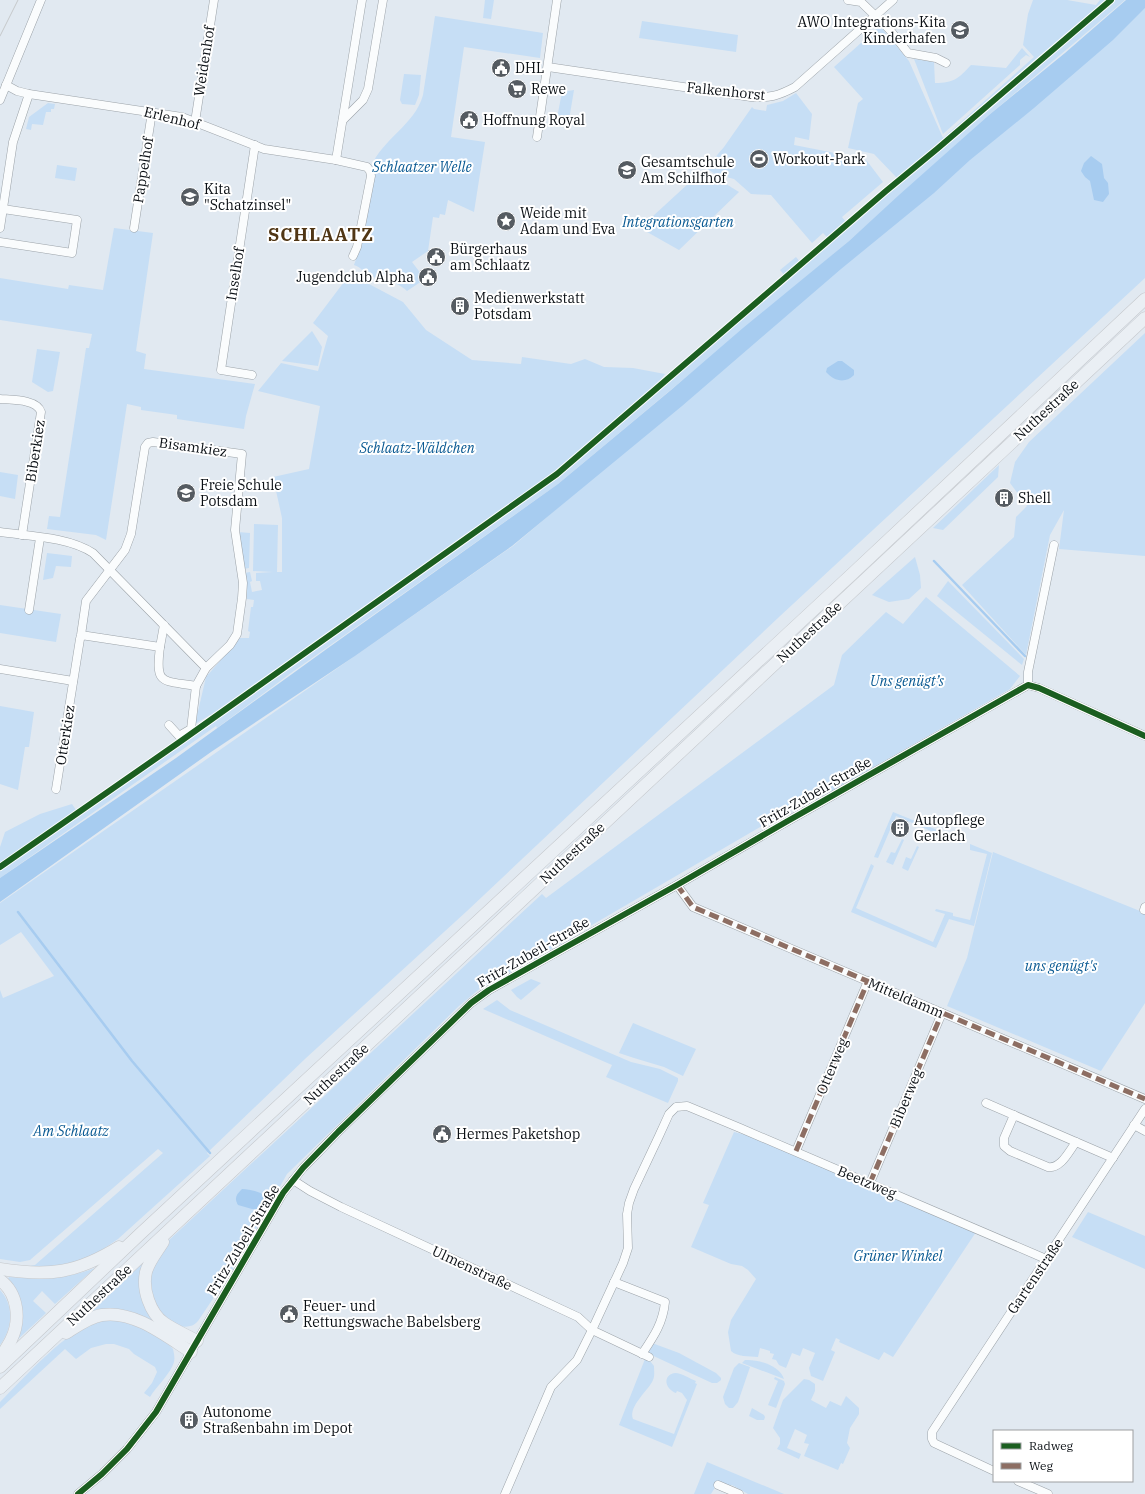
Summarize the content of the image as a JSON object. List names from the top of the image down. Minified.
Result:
{"streets":{"highway":["Nuthestraße"],"street":["Weidenhof","Falkenhorst","Erlenhof","Pappelhof","Inselhof","Bisamkiez","Biberkiez","Otterkiez","Fritz-Zubeil-Straße","Mitteldamm","Otterweg","Biberweg","Beetzweg","Ulmenstraße","Gartenstraße"]},"crossings":[["Weidenhof","Erlenhof"],["Erlenhof","Pappelhof"],["Erlenhof","Inselhof"],["Bisamkiez","Otterkiez"],["Fritz-Zubeil-Straße","Mitteldamm"],["Fritz-Zubeil-Straße","Ulmenstraße"],["Mitteldamm","Otterweg"],["Mitteldamm","Biberweg"],["Otterweg","Beetzweg"],["Biberweg","Beetzweg"],["Beetzweg","Ulmenstraße"],["Beetzweg","Gartenstraße"]],"districts":["SCHLAATZ"],"parks":["Schlaatzer Welle","Integrationsgarten","Schlaatz-Wäldchen","Uns genügt’s","uns genügt's","Am Schlaatz","Grüner Winkel"],"places":{"school or university":["AWO Integrations-Kita Kinderhafen","Gesamtschule Am Schilfhof","Kita \"Schatzinsel\"","Freie Schule Potsdam"],"public building":["DHL","Hoffnung Royal","Bürgerhaus am Schlaatz","Jugendclub Alpha","Hermes Paketshop","Feuer- und Rettungswache Babelsberg"],"supermarket":["Rewe"],"sports":["Workout-Park"],"place":["Weide mit Adam und Eva"],"building":["Medienwerkstatt Potsdam","Shell","Autopflege Gerlach","Autonome Straßenbahn im Depot"]},"legend":["Radweg","Weg"]}
